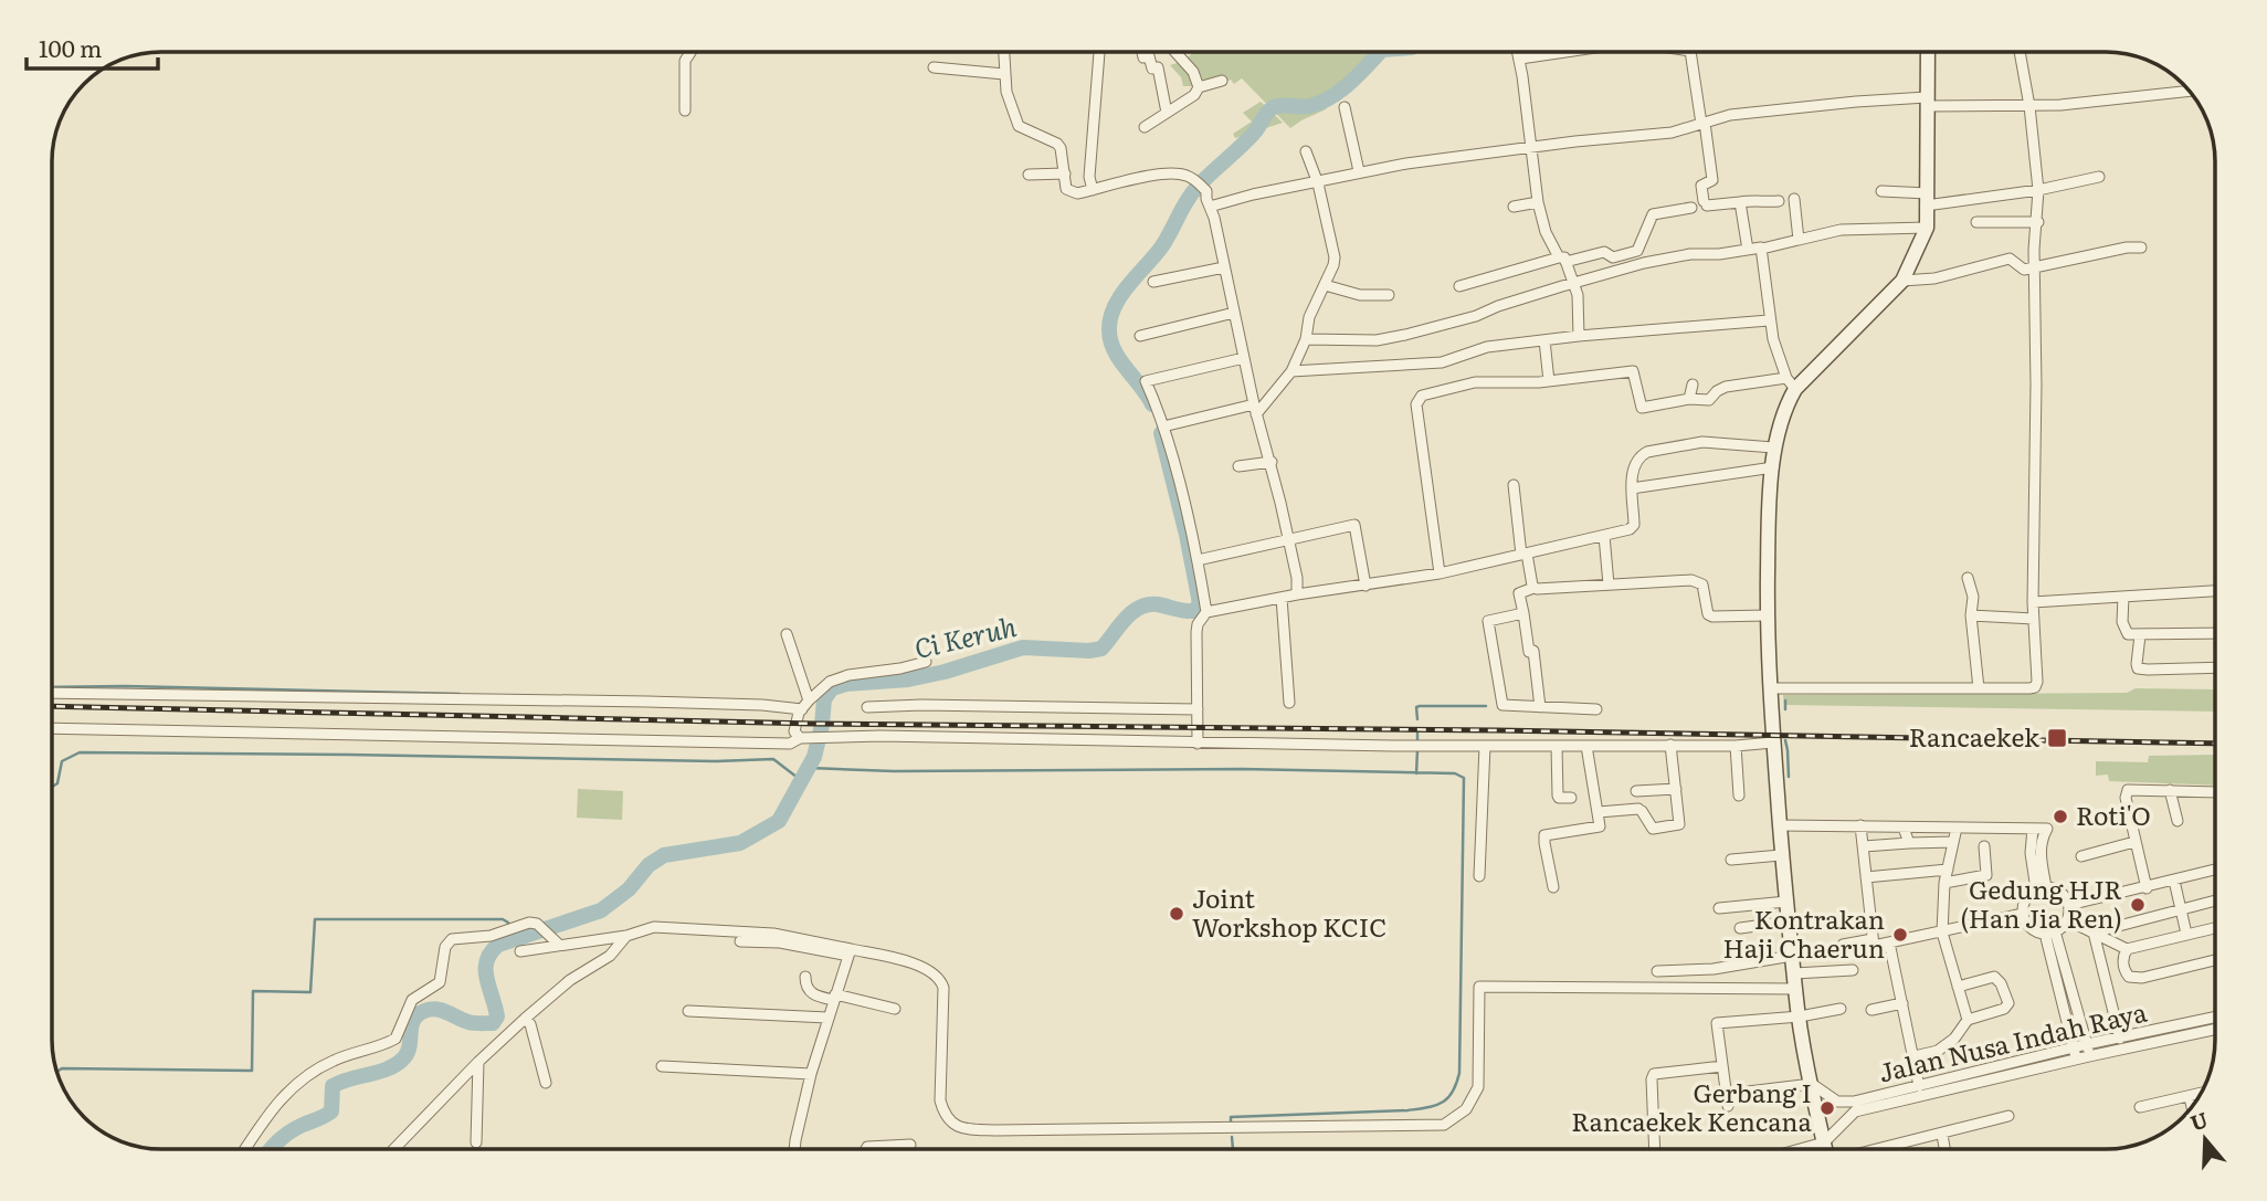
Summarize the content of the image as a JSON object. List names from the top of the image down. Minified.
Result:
{"streets":{"street":["Jalan Nusa Indah Raya"]},"water":["Ci Keruh"],"places":{"transit":["Rancaekek"],"other":["Roti'O","Gedung HJR (Han Jia Ren)","Joint Workshop KCIC","Kontrakan Haji Chaerun","Gerbang I Rancaekek Kencana"]},"scale_bar":"100 m","north":"top"}
